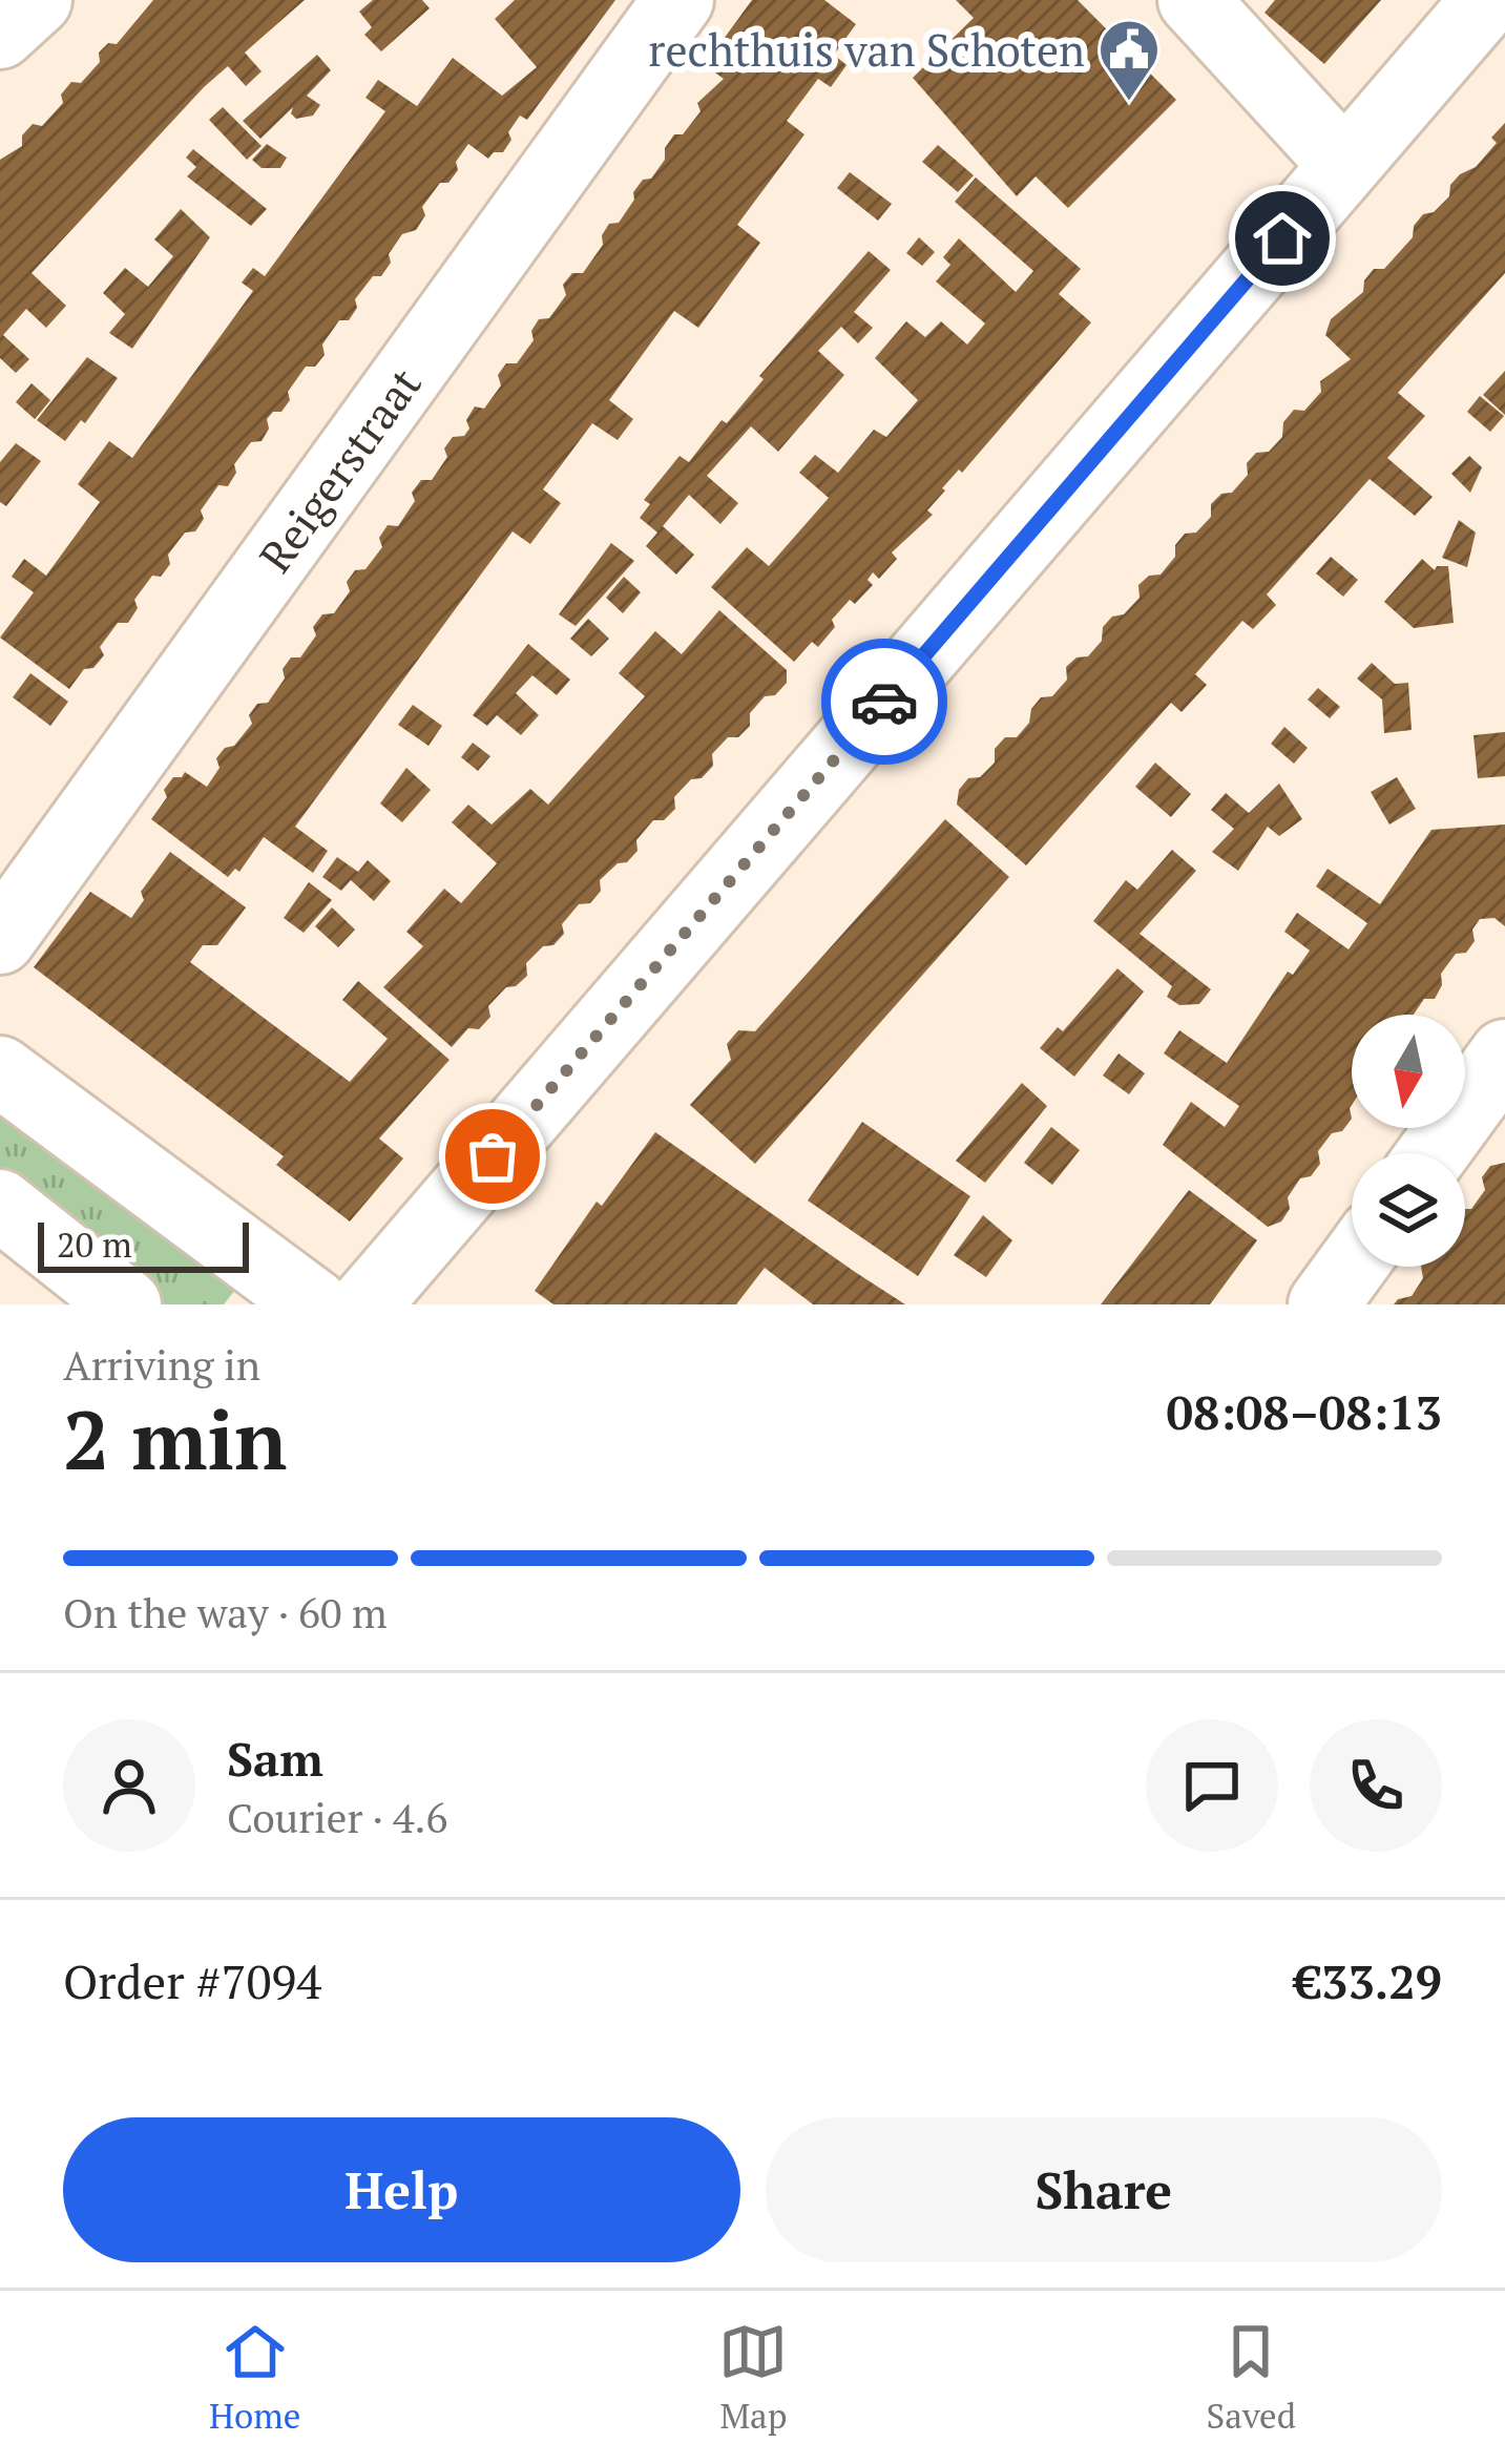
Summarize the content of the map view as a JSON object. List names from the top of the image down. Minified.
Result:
{"streets":{"street":["Reigerstraat"]},"places":{"public building":["rechthuis van Schoten"]},"scale_bar":"20 m","north":"bottom","page":{"scale":"20 m","heading":["2 min","Arriving in","08:08–08:13"],"panel":["Sam","Courier · 4.6","Order #7094","€33.29"],"bar":"On the way · 60 m","buttons":["Help","Share"],"tabs":["Home","Map","Saved"]}}
